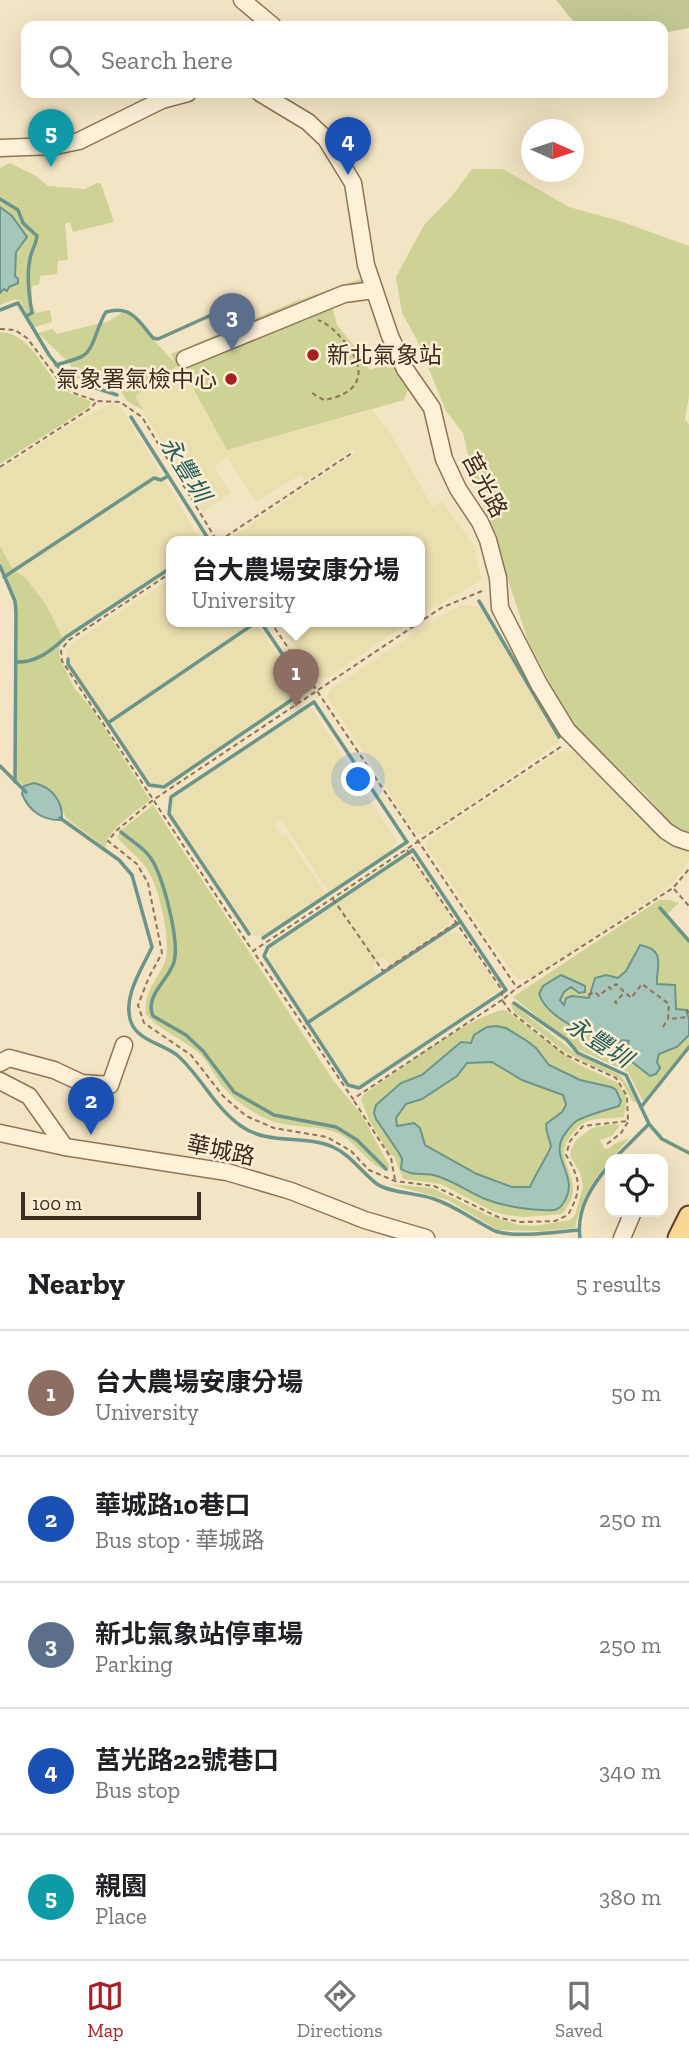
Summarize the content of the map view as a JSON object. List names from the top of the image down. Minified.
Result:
{"streets":{"street":["莒光路","華城路"]},"water":["永豐圳"],"places":["新北氣象站","氣象署氣檢中心"],"scale_bar":"100 m","north":"right","page":{"search":"Search here","pins":["5","4","3","1","2"],"popup":["台大農場安康分場","University"],"scale":"100 m","heading":["Nearby","5 results"],"list":[{"mark":"1","name":"台大農場安康分場","note":"University","value":"50 m"},{"mark":"2","name":"華城路10巷口","note":"Bus stop · 華城路","value":"250 m"},{"mark":"3","name":"新北氣象站停車場","note":"Parking","value":"250 m"},{"mark":"4","name":"莒光路22號巷口","note":"Bus stop","value":"340 m"},{"mark":"5","name":"親園","note":"Place","value":"380 m"}],"nav":["Map","Directions","Saved"]}}
